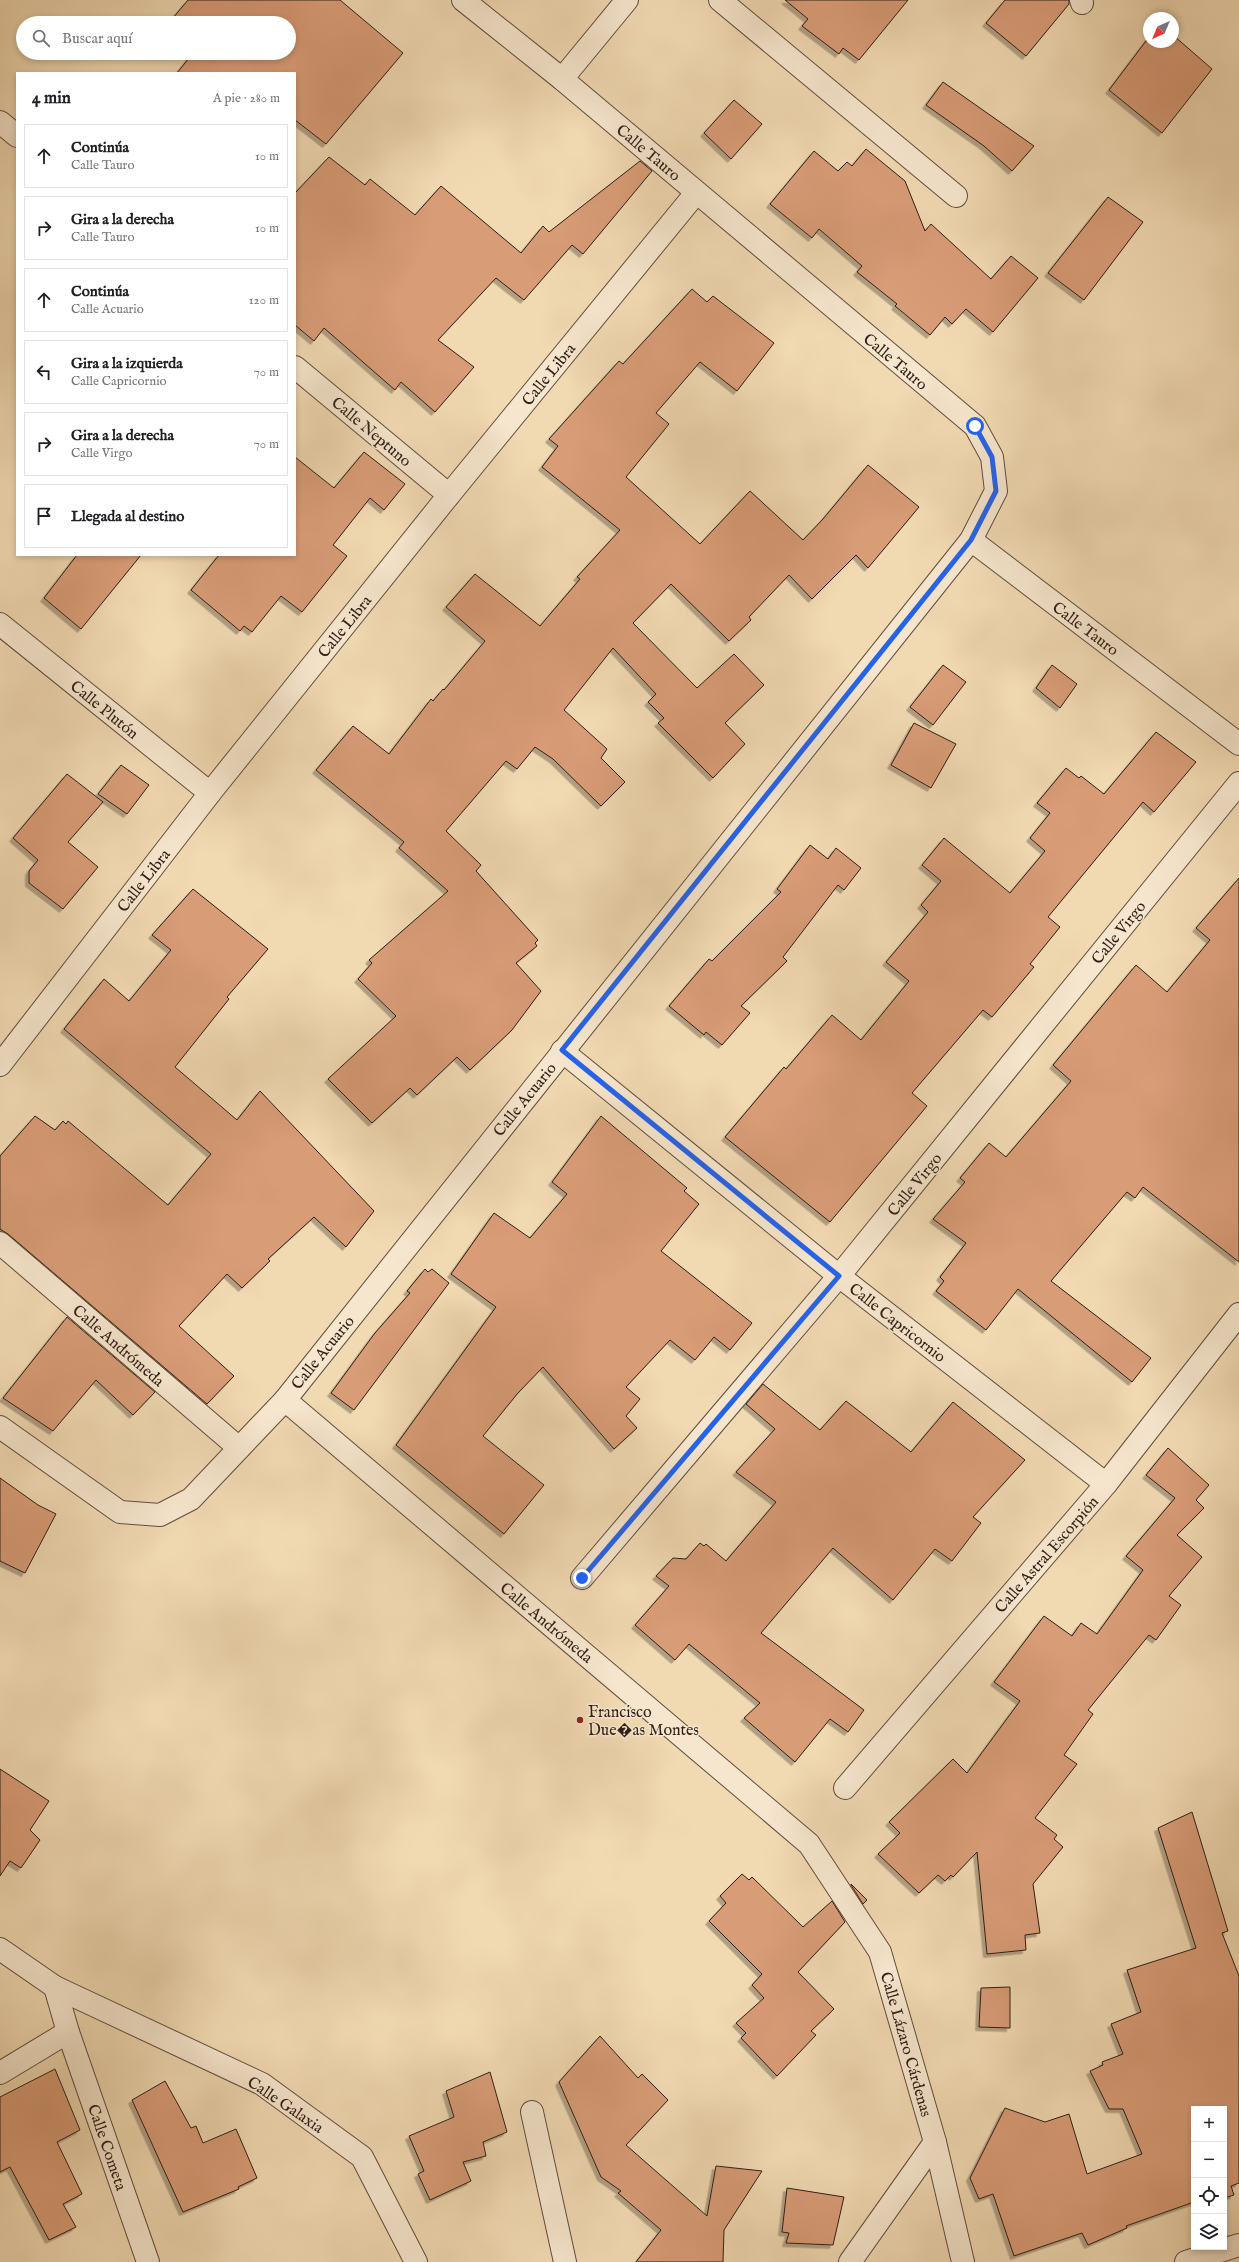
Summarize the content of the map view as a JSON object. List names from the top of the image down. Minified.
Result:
{"streets":{"street":["Calle Tauro","Calle Libra","Calle Neptuno","Calle Plutón","Calle Virgo","Calle Acuario","Calle Capricornio","Calle Andrómeda","Calle Astral Escorpión","Calle Lázaro Cárdenas","Calle Galaxia","Calle Cometa"]},"crossings":[["Calle Tauro","Calle Libra"],["Calle Tauro","Calle Acuario"],["Calle Libra","Calle Neptuno"],["Calle Libra","Calle Plutón"],["Calle Virgo","Calle Capricornio"],["Calle Acuario","Calle Capricornio"],["Calle Acuario","Calle Andrómeda"],["Calle Capricornio","Calle Astral Escorpión"],["Calle Andrómeda","Calle Lázaro Cárdenas"],["Calle Galaxia","Calle Cometa"]],"places":["Francisco Due�as Montes"],"north":"bottom left","page":{"search":"Buscar aquí","heading":["4 min","A pie · 280 m"],"list":[["Continúa","Calle Tauro","10 m"],["Gira a la derecha","Calle Tauro","10 m"],["Continúa","Calle Acuario","120 m"],["Gira a la izquierda","Calle Capricornio","70 m"],["Gira a la derecha","Calle Virgo","70 m"],"Llegada al destino"],"map_buttons":["+","−"]}}
